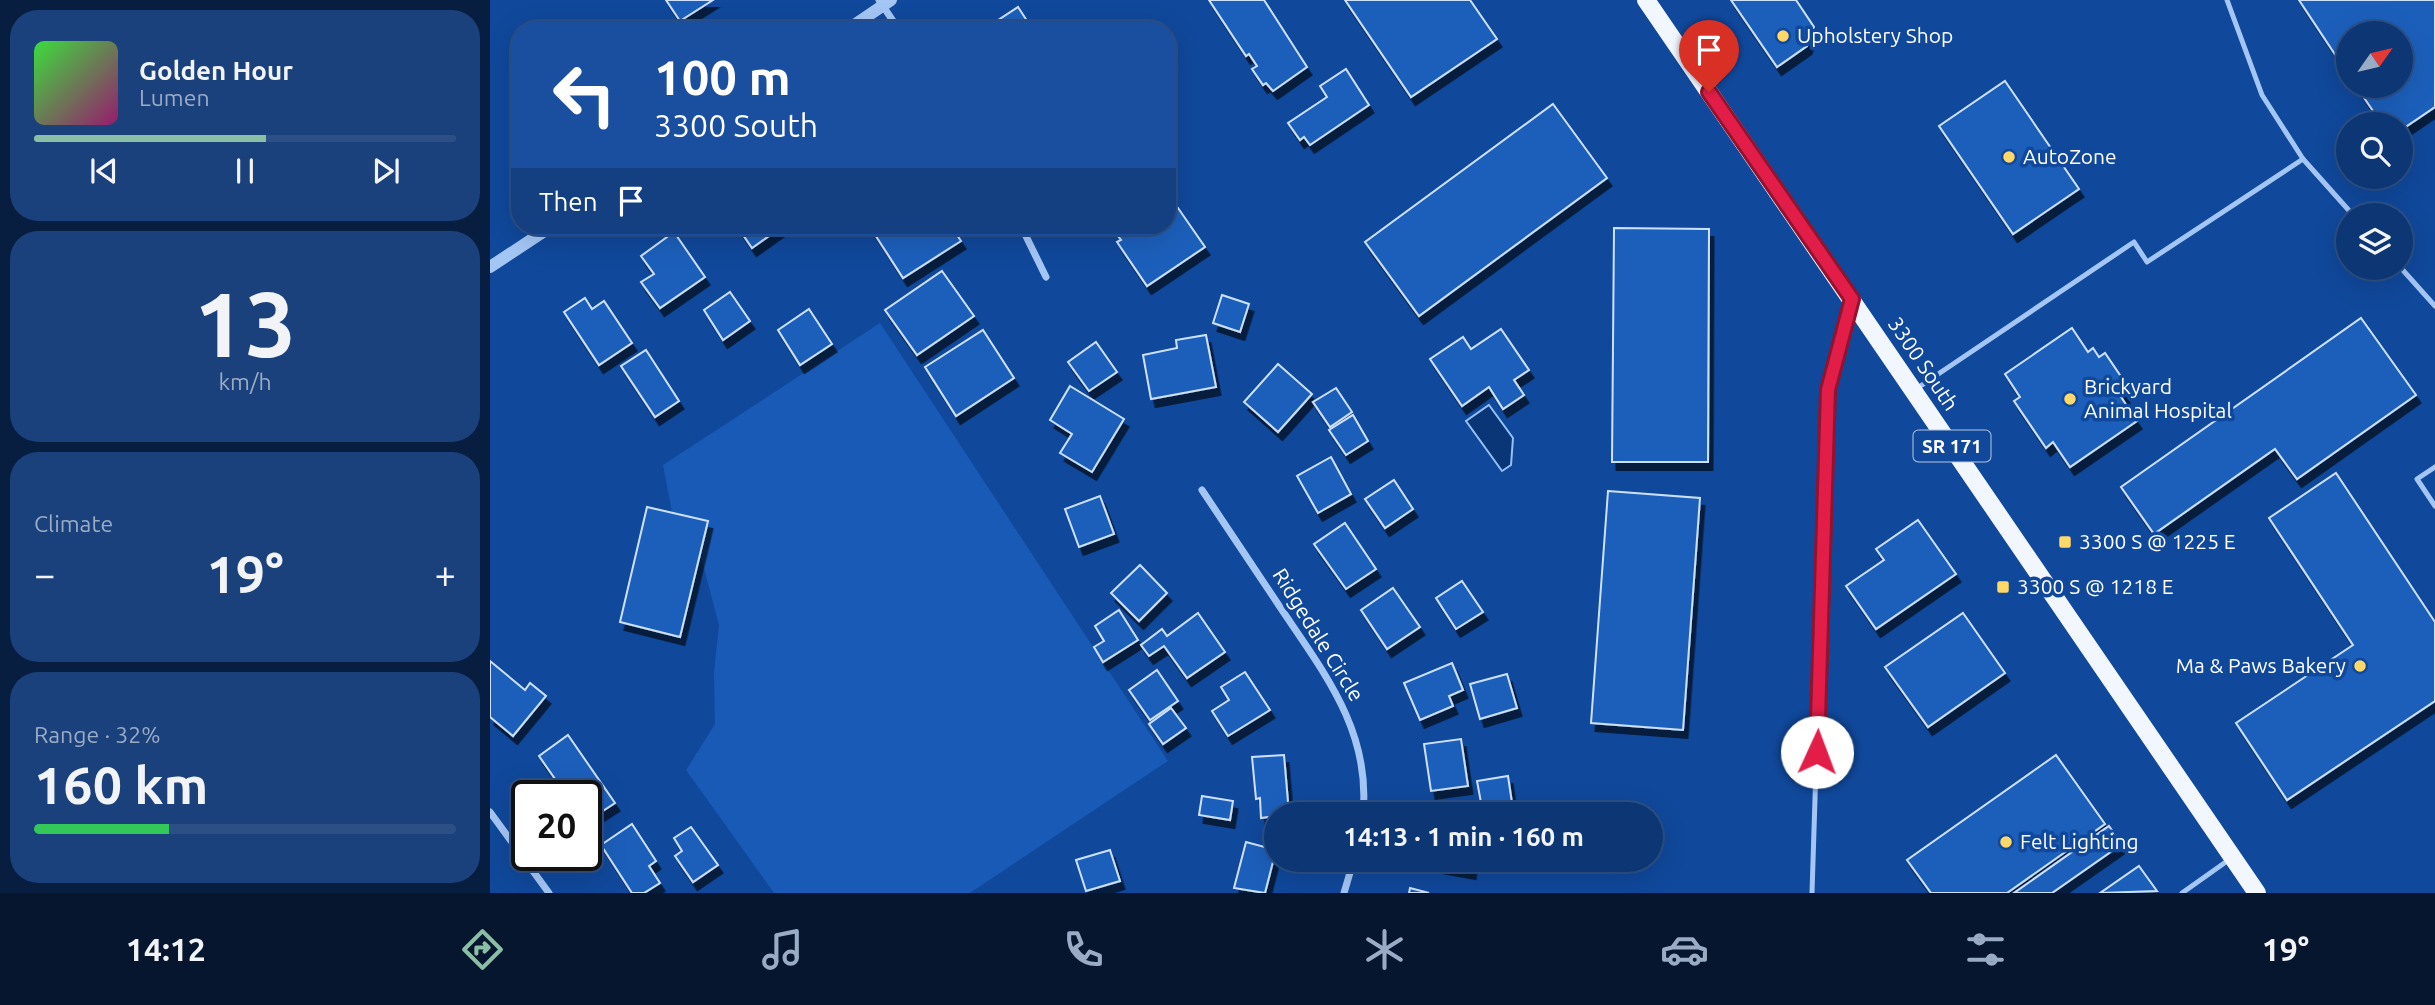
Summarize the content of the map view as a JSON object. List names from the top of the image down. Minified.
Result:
{"streets":{"main road":["3300 South","SR 171"],"street":["Ridgedale Circle"]},"places":{"other":["Upholstery Shop","AutoZone","Brickyard Animal Hospital","Ma & Paws Bakery","Felt Lighting"],"transit":["3300 S @ 1225 E","3300 S @ 1218 E"]},"north":"top right","page":{"turn":["100 m","3300 South"],"song":["Golden Hour","Lumen"],"then":"Then","tile":[["13","km/h"],"Climate",["Range · 32%","160 km"]],"heat":["−","19°","+"],"limit":"20","trip":"14:13 · 1 min · 160 m","tabs":["14:12","19°"]}}
